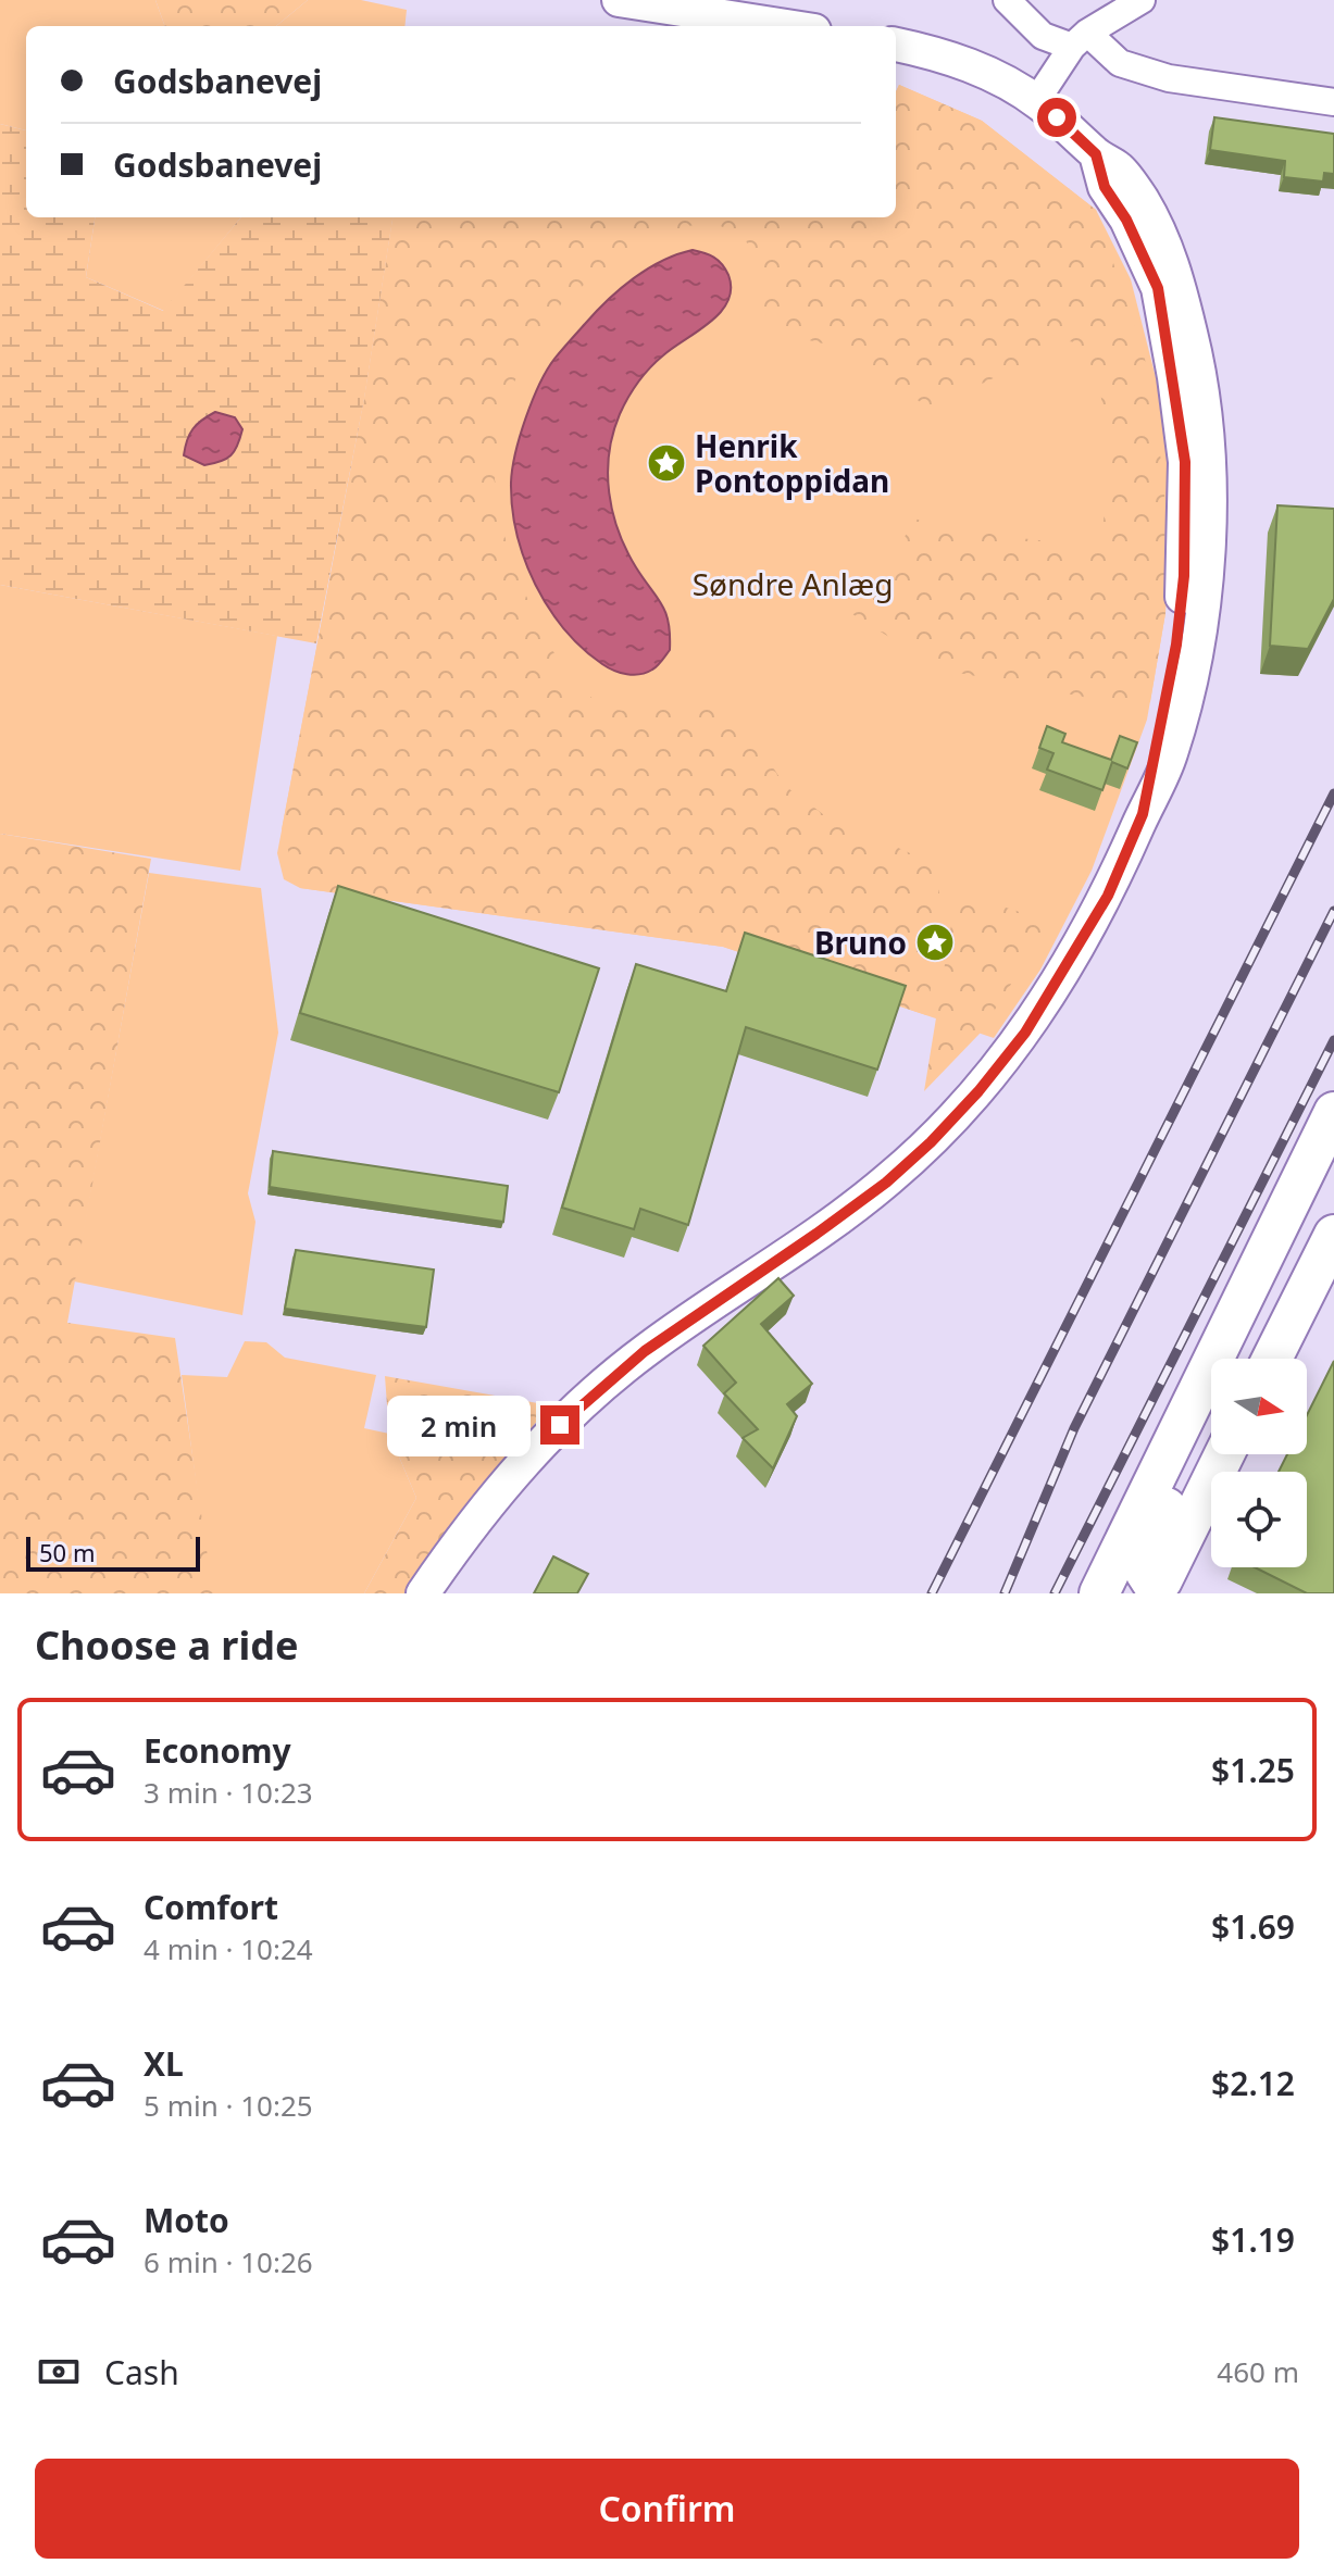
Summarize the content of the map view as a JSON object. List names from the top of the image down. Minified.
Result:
{"parks":["Søndre Anlæg"],"places":{"place":["Henrik Pontoppidan","Bruno"]},"scale_bar":"50 m","north":"right","page":{"banner":["Godsbanevej","Godsbanevej"],"bubble":"2 min","scale":"50 m","heading":"Choose a ride","list":[{"name":"Economy","note":"3 min · 10:23","value":"$1.25"},{"name":"Comfort","note":"4 min · 10:24","value":"$1.69"},{"name":"XL","note":"5 min · 10:25","value":"$2.12"},{"name":"Moto","note":"6 min · 10:26","value":"$1.19"}],"pay":["Cash","460 m"],"buttons":"Confirm"}}
